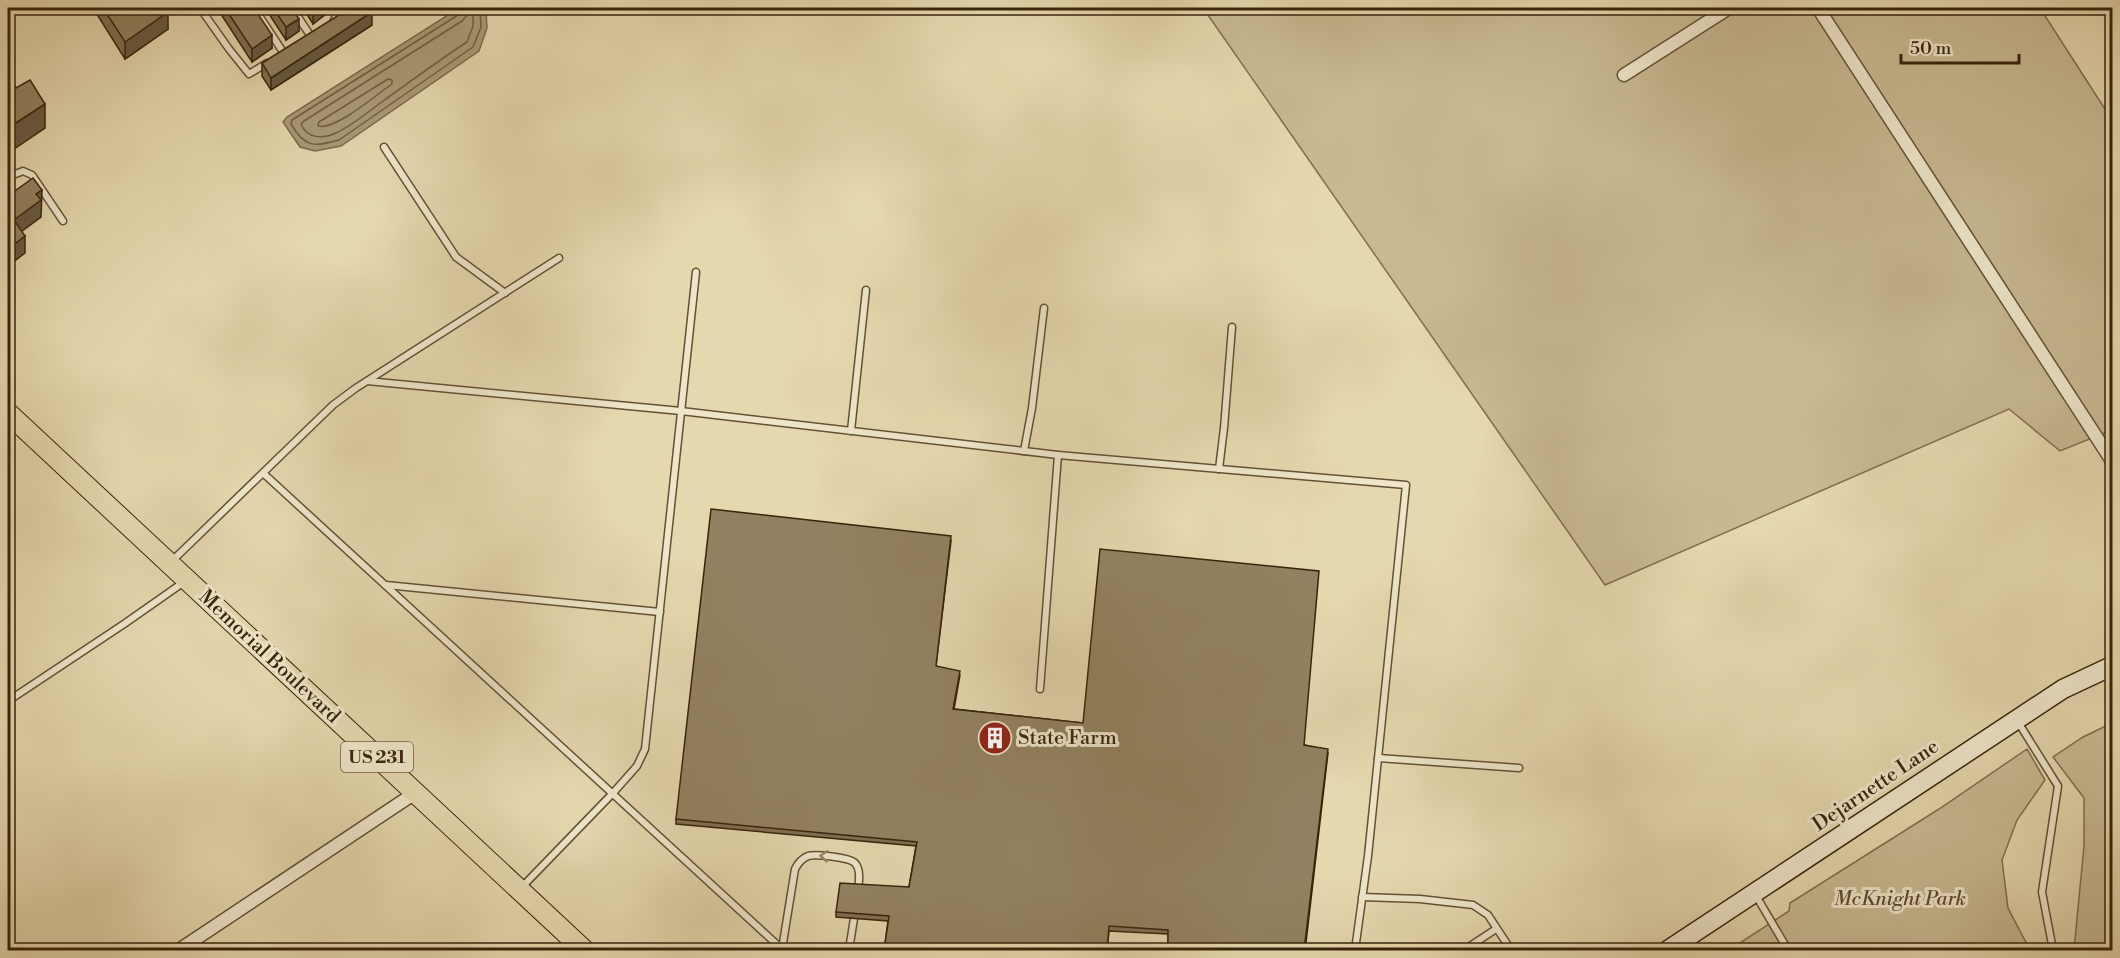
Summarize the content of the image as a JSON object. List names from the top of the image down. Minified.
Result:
{"streets":{"main road":["Memorial Boulevard","US 231","Dejarnette Lane"]},"parks":["McKnight Park"],"places":{"building":["State Farm"]},"scale_bar":"50 m"}
